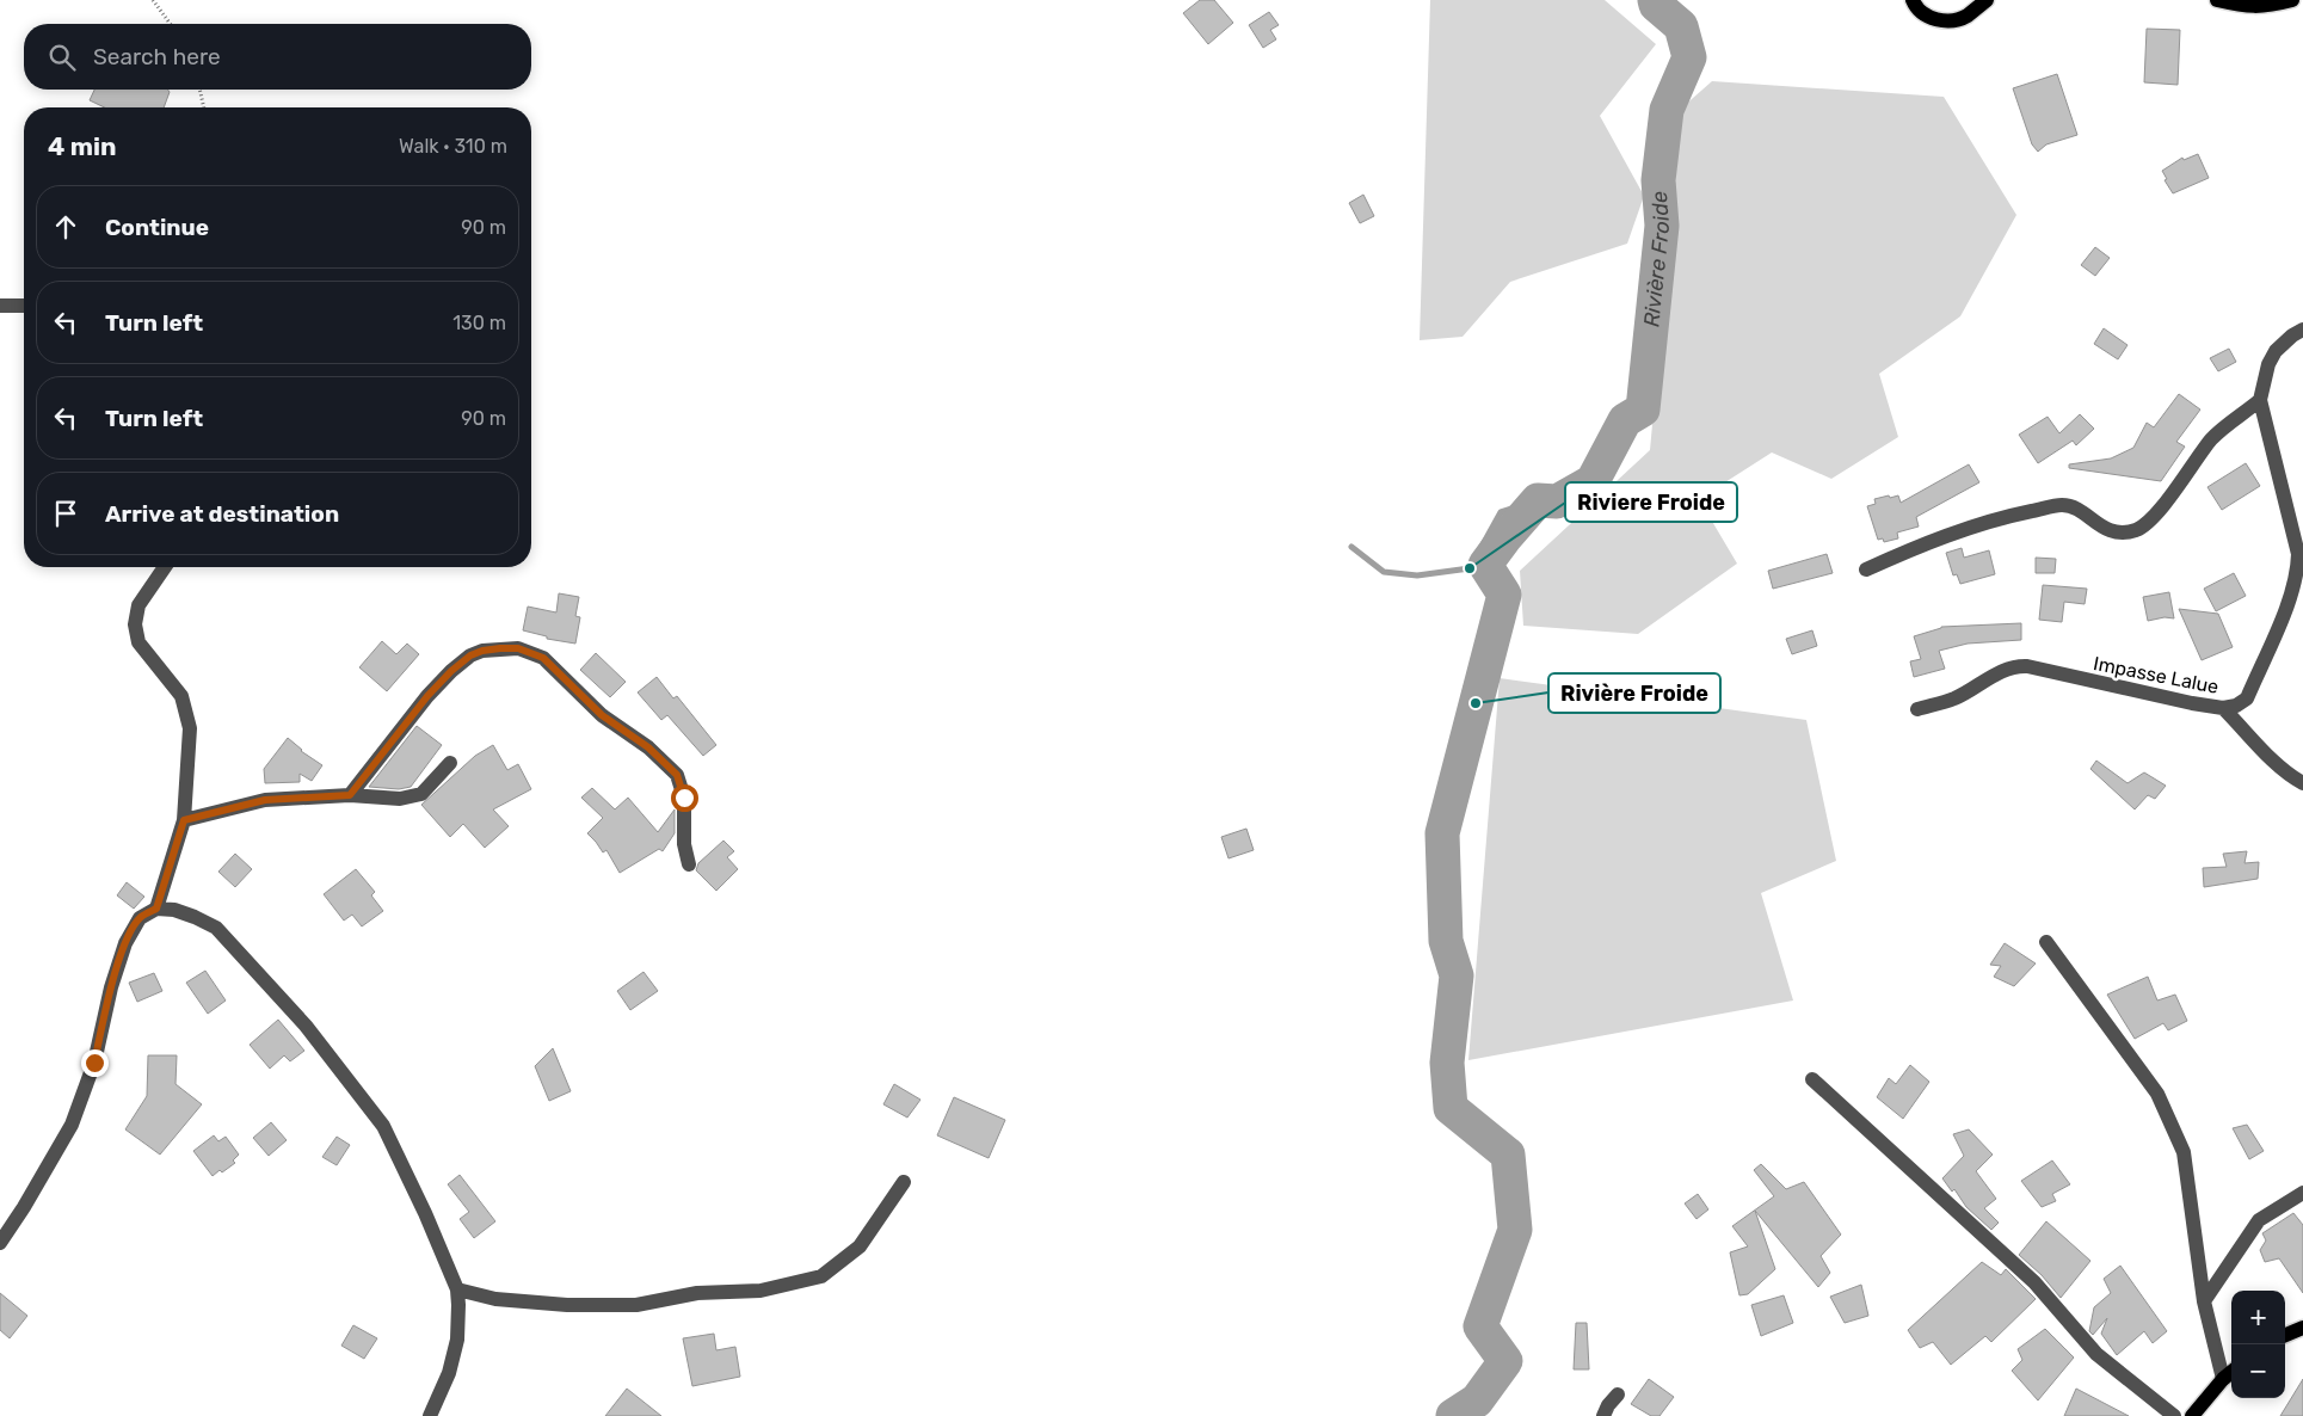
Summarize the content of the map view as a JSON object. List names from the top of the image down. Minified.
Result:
{"streets":{"street":["Impasse Lalue"]},"water":["Rivière Froide"],"places":["Riviere Froide","Rivière Froide"],"page":{"search":"Search here","heading":["4 min","Walk · 310 m"],"list":[["Continue","90 m"],["Turn left","130 m"],["Turn left","90 m"],"Arrive at destination"],"map_buttons":["+","−"]}}
